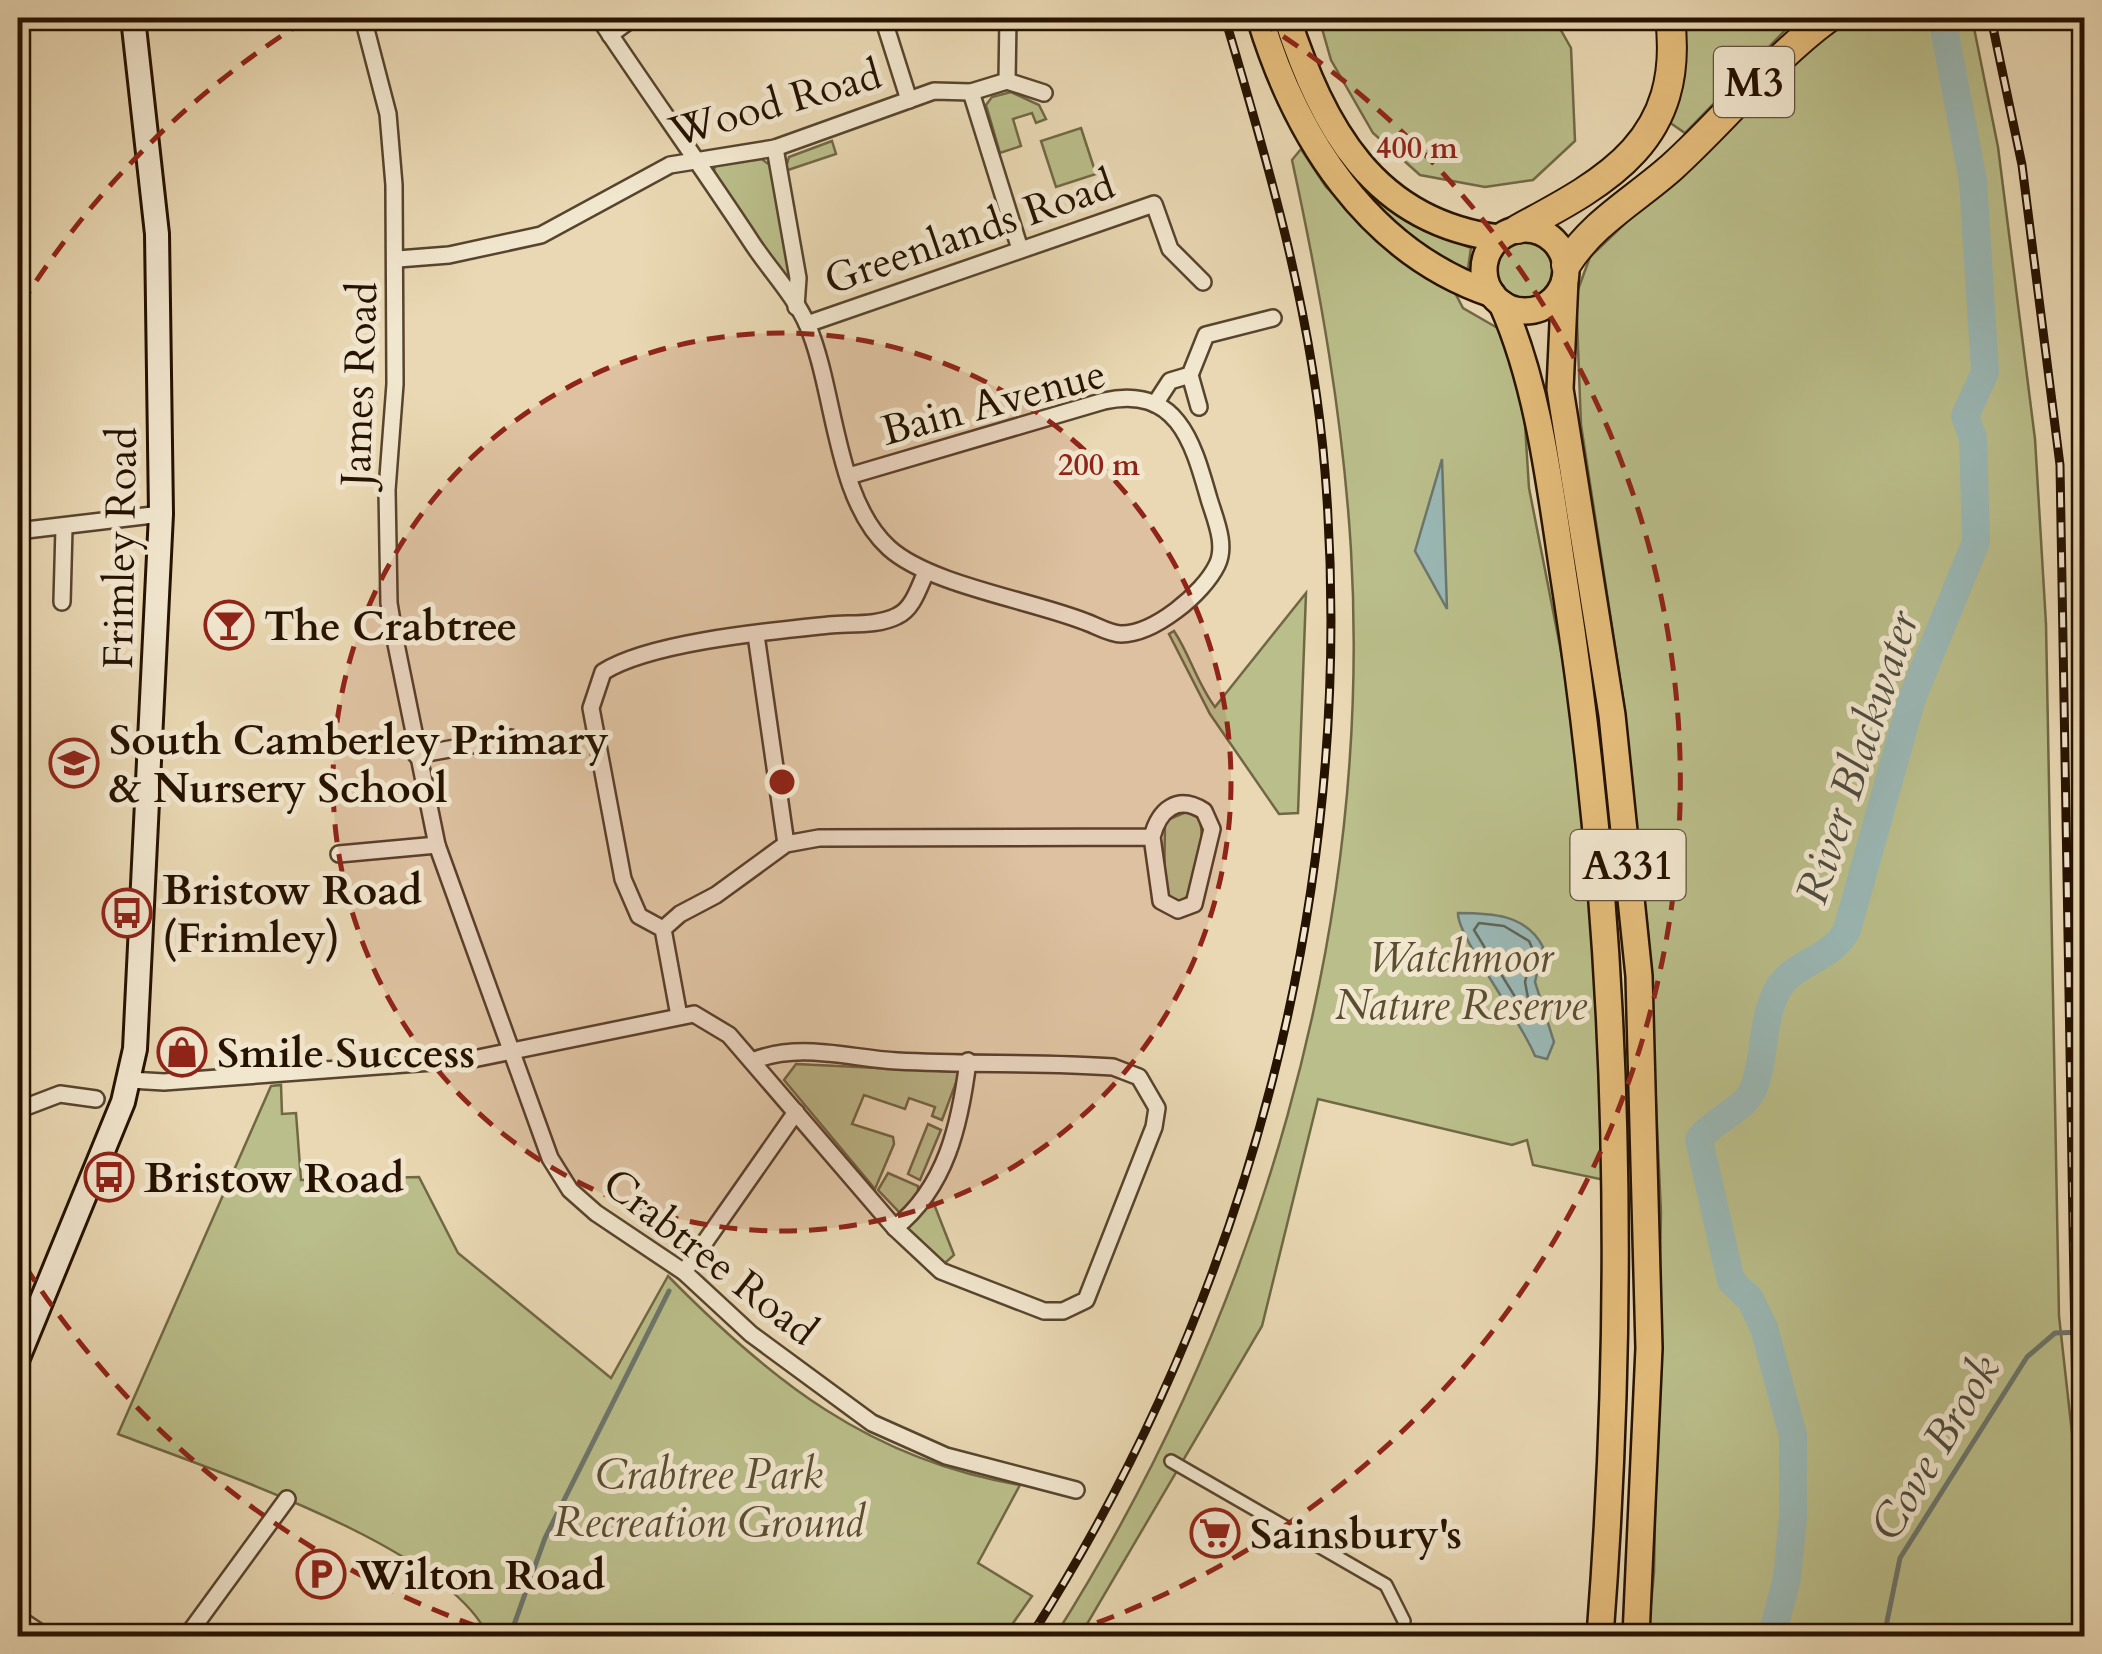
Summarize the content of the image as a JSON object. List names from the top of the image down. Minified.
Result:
{"streets":{"highway":["M3"],"main road":["Frimley Road","A331"],"street":["Wood Road","Greenlands Road","James Road","Bain Avenue","Crabtree Road"]},"crossings":[["M3","A331"],["Wood Road","James Road"],["Wood Road","Bain Avenue"],["Greenlands Road","Bain Avenue"],["James Road","Crabtree Road"]],"water":["River Blackwater","Cove Brook"],"parks":["Watchmoor Nature Reserve","Crabtree Park Recreation Ground"],"places":{"bar":["The Crabtree"],"school or university":["South Camberley Primary & Nursery School"],"bus stop":["Bristow Road (Frimley)","Bristow Road"],"shop":["Smile Success"],"supermarket":["Sainsbury's"],"parking":["Wilton Road"]},"rings":["400 m","200 m"]}
